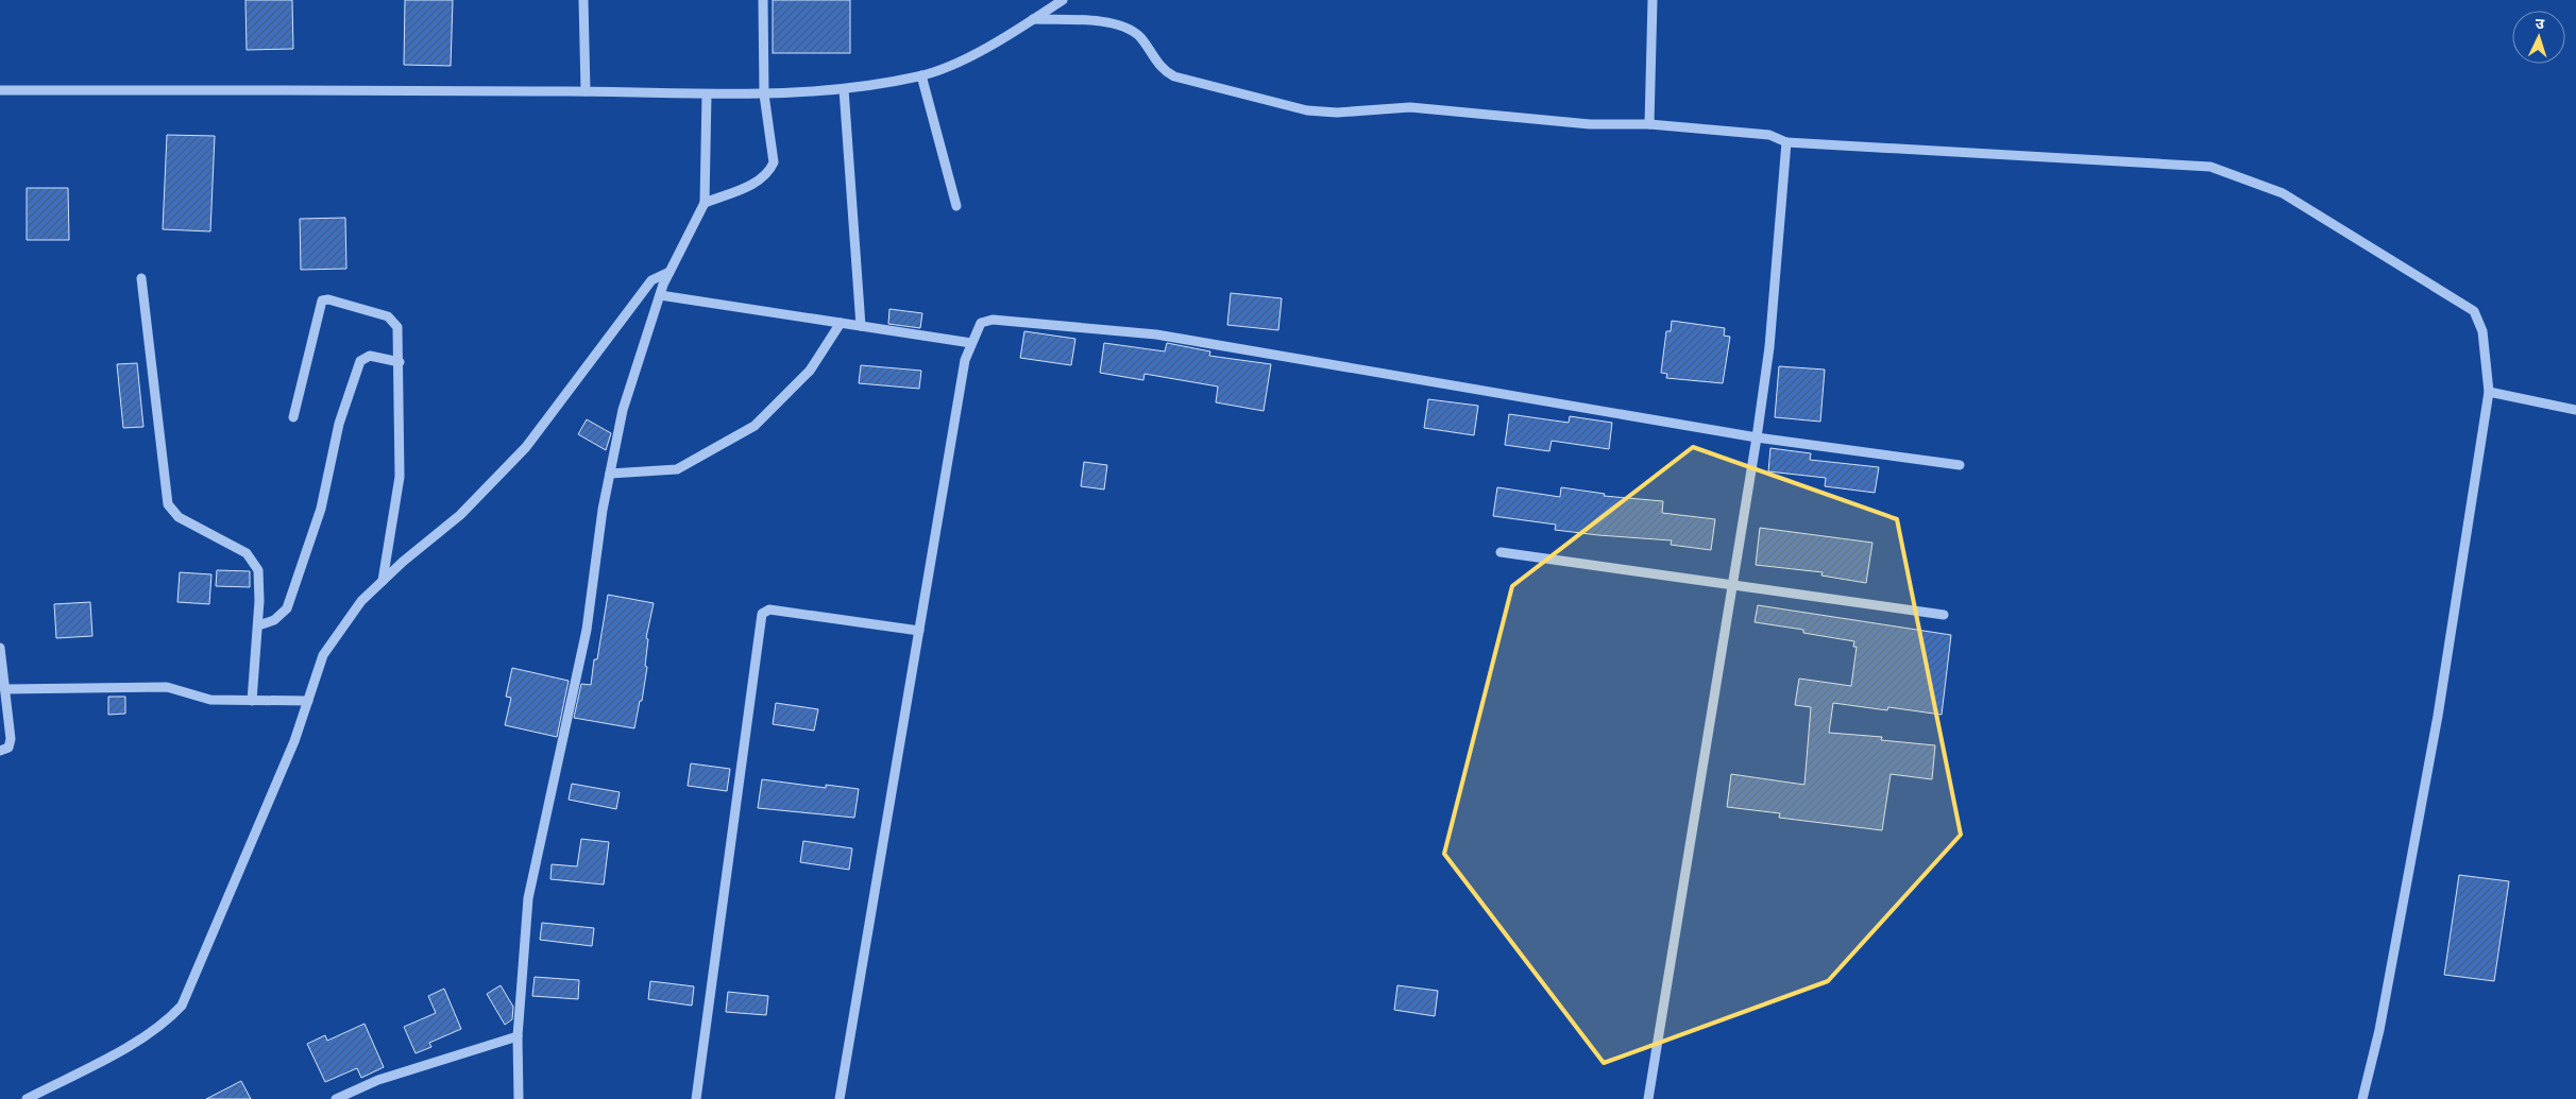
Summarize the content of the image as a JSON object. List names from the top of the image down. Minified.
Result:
{"north":"top"}
